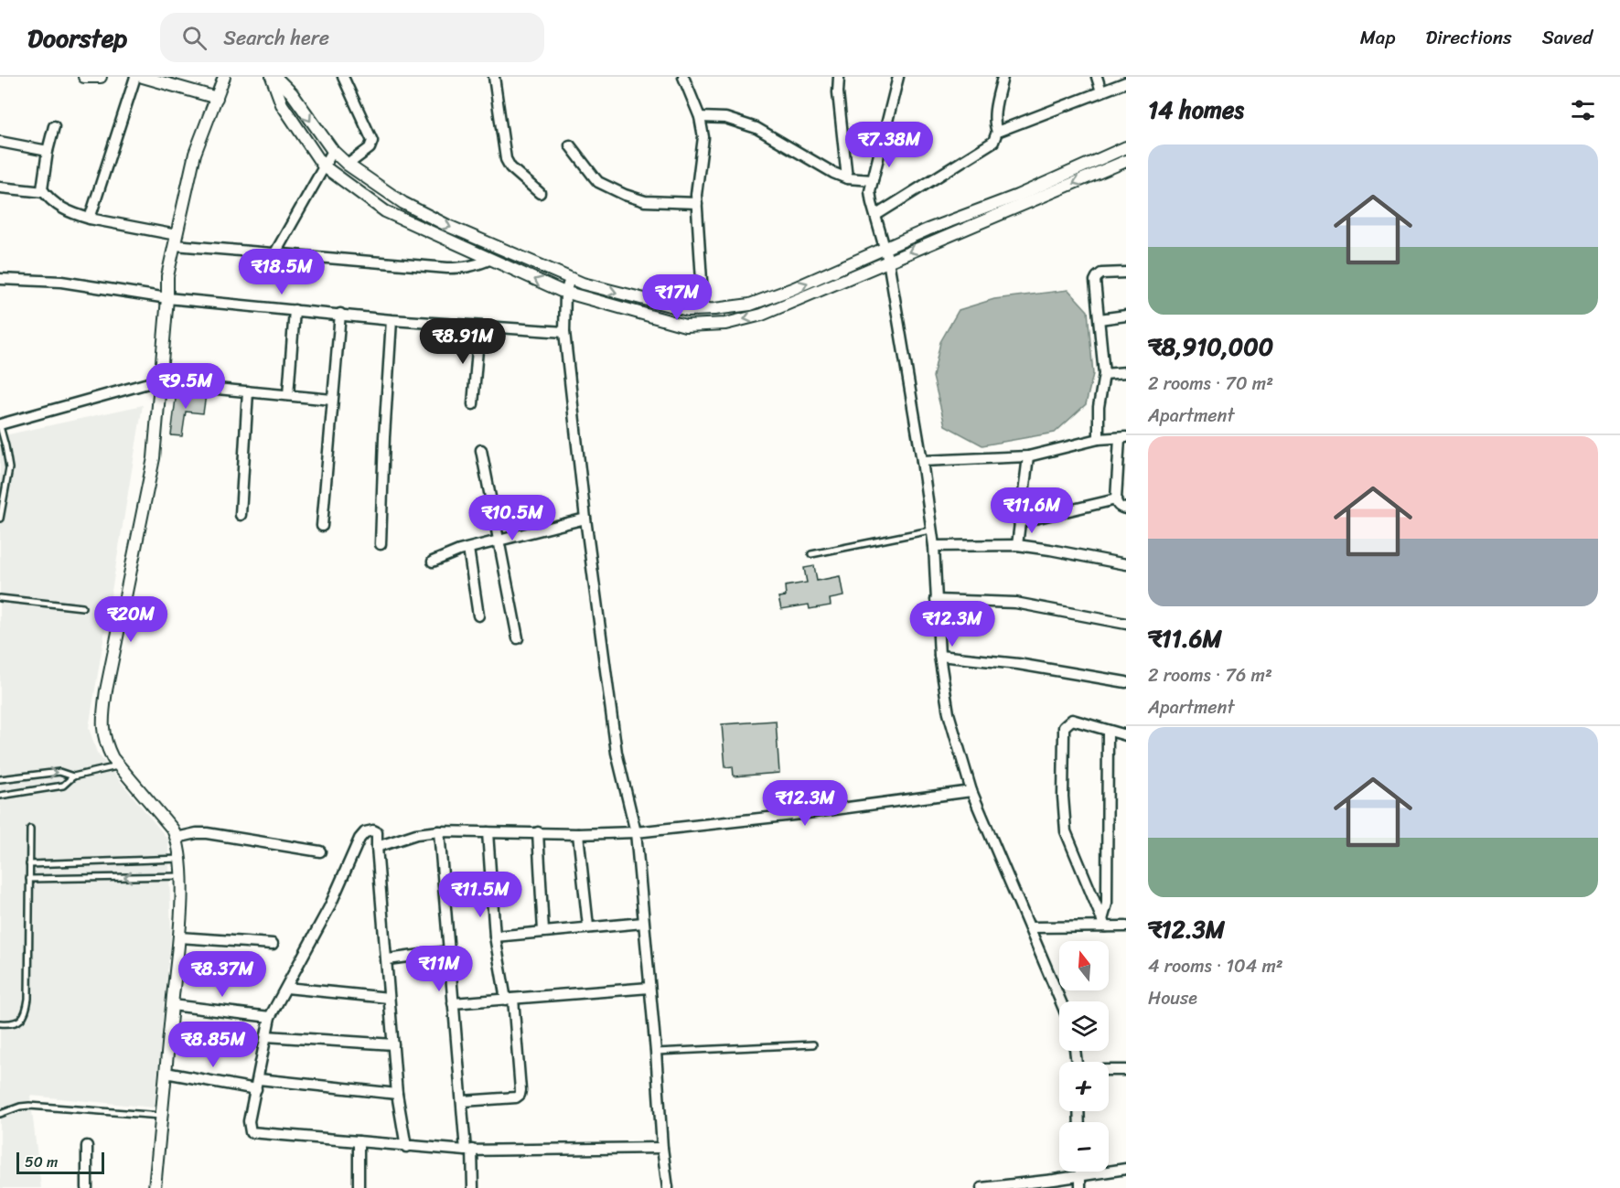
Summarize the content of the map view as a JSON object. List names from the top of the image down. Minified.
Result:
{"scale_bar":"50 m","north":"top","page":{"header":"Doorstep","search":"Search here","nav":["Map","Directions","Saved"],"heading":"14 homes","price":["₹7.38M","₹18.5M","₹17M","₹8.91M","₹9.5M","₹11.6M","₹10.5M","₹20M","₹12.3M","₹12.3M","₹11.5M","₹11M","₹8.37M","₹8.85M"],"list":[{"name":"₹8,910,000","note":"2 rooms · 70 m² · Apartment"},{"name":"₹11.6M","note":"2 rooms · 76 m² · Apartment"},{"name":"₹12.3M","note":"4 rooms · 104 m² · House"}],"map_buttons":["+","−"],"scale":"50 m"}}
